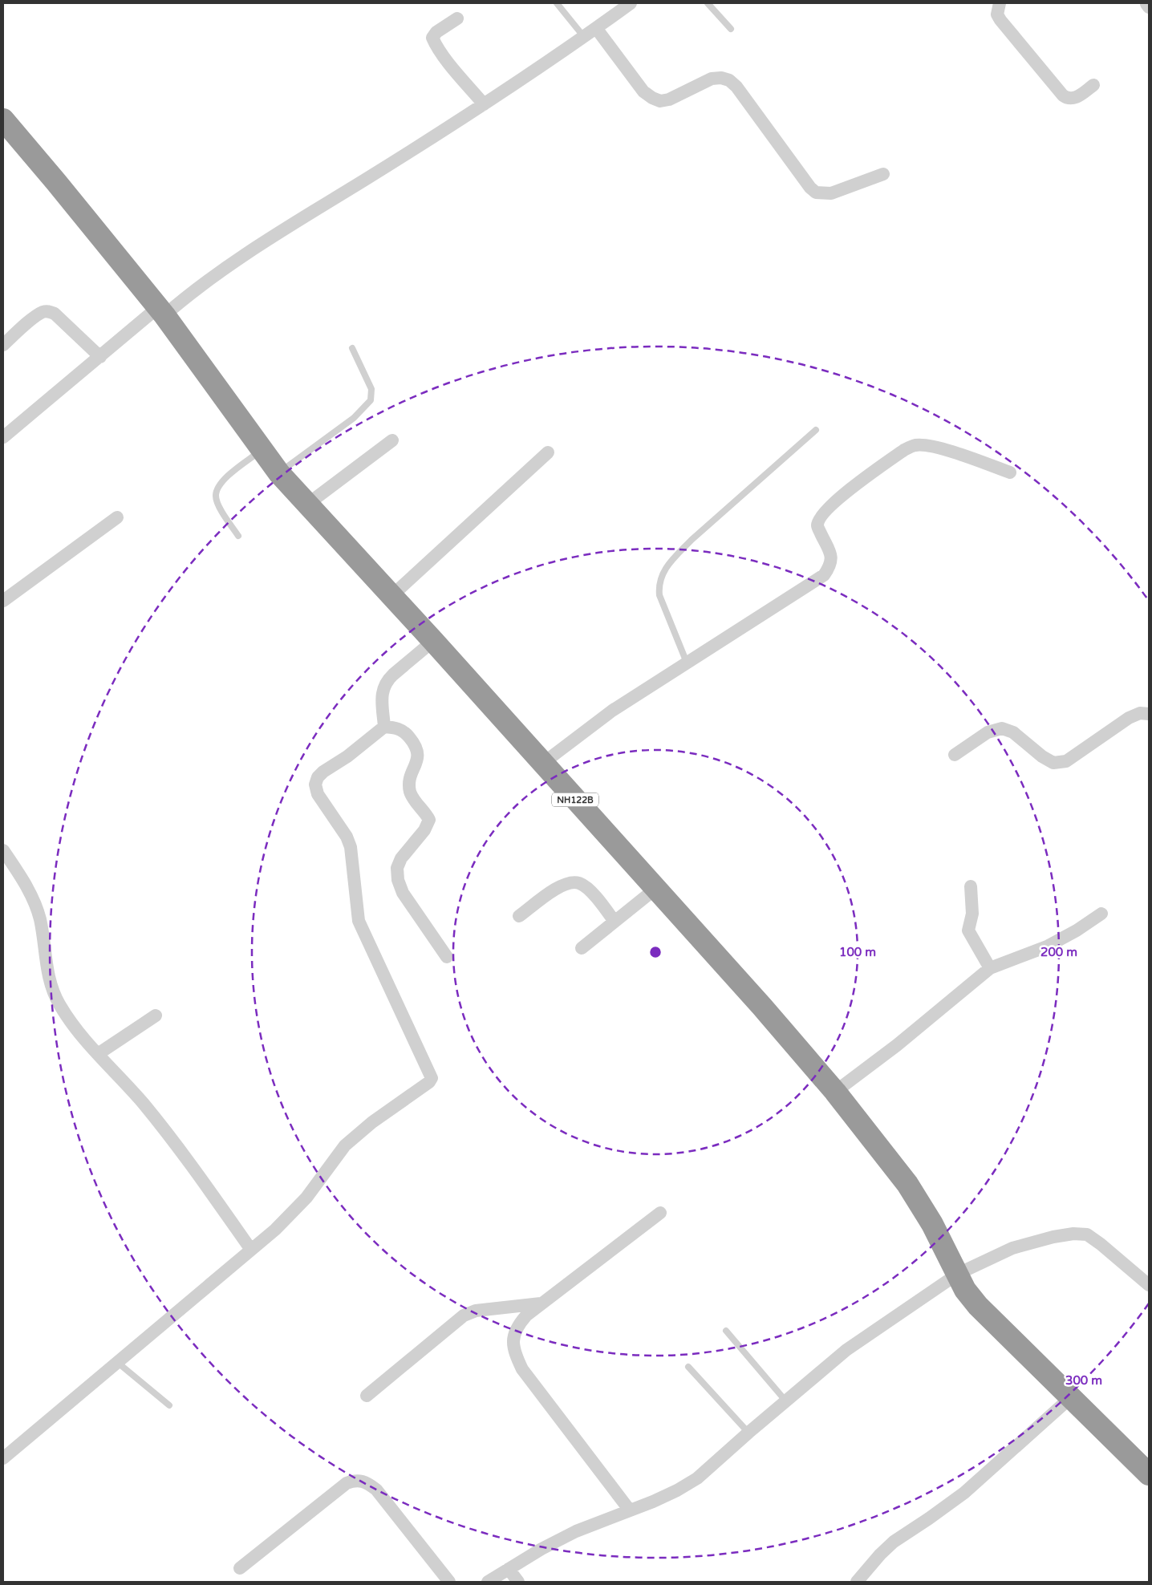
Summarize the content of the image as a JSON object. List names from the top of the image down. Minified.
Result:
{"streets":{"highway":["NH122B"]},"rings":["100 m","200 m","300 m"]}
